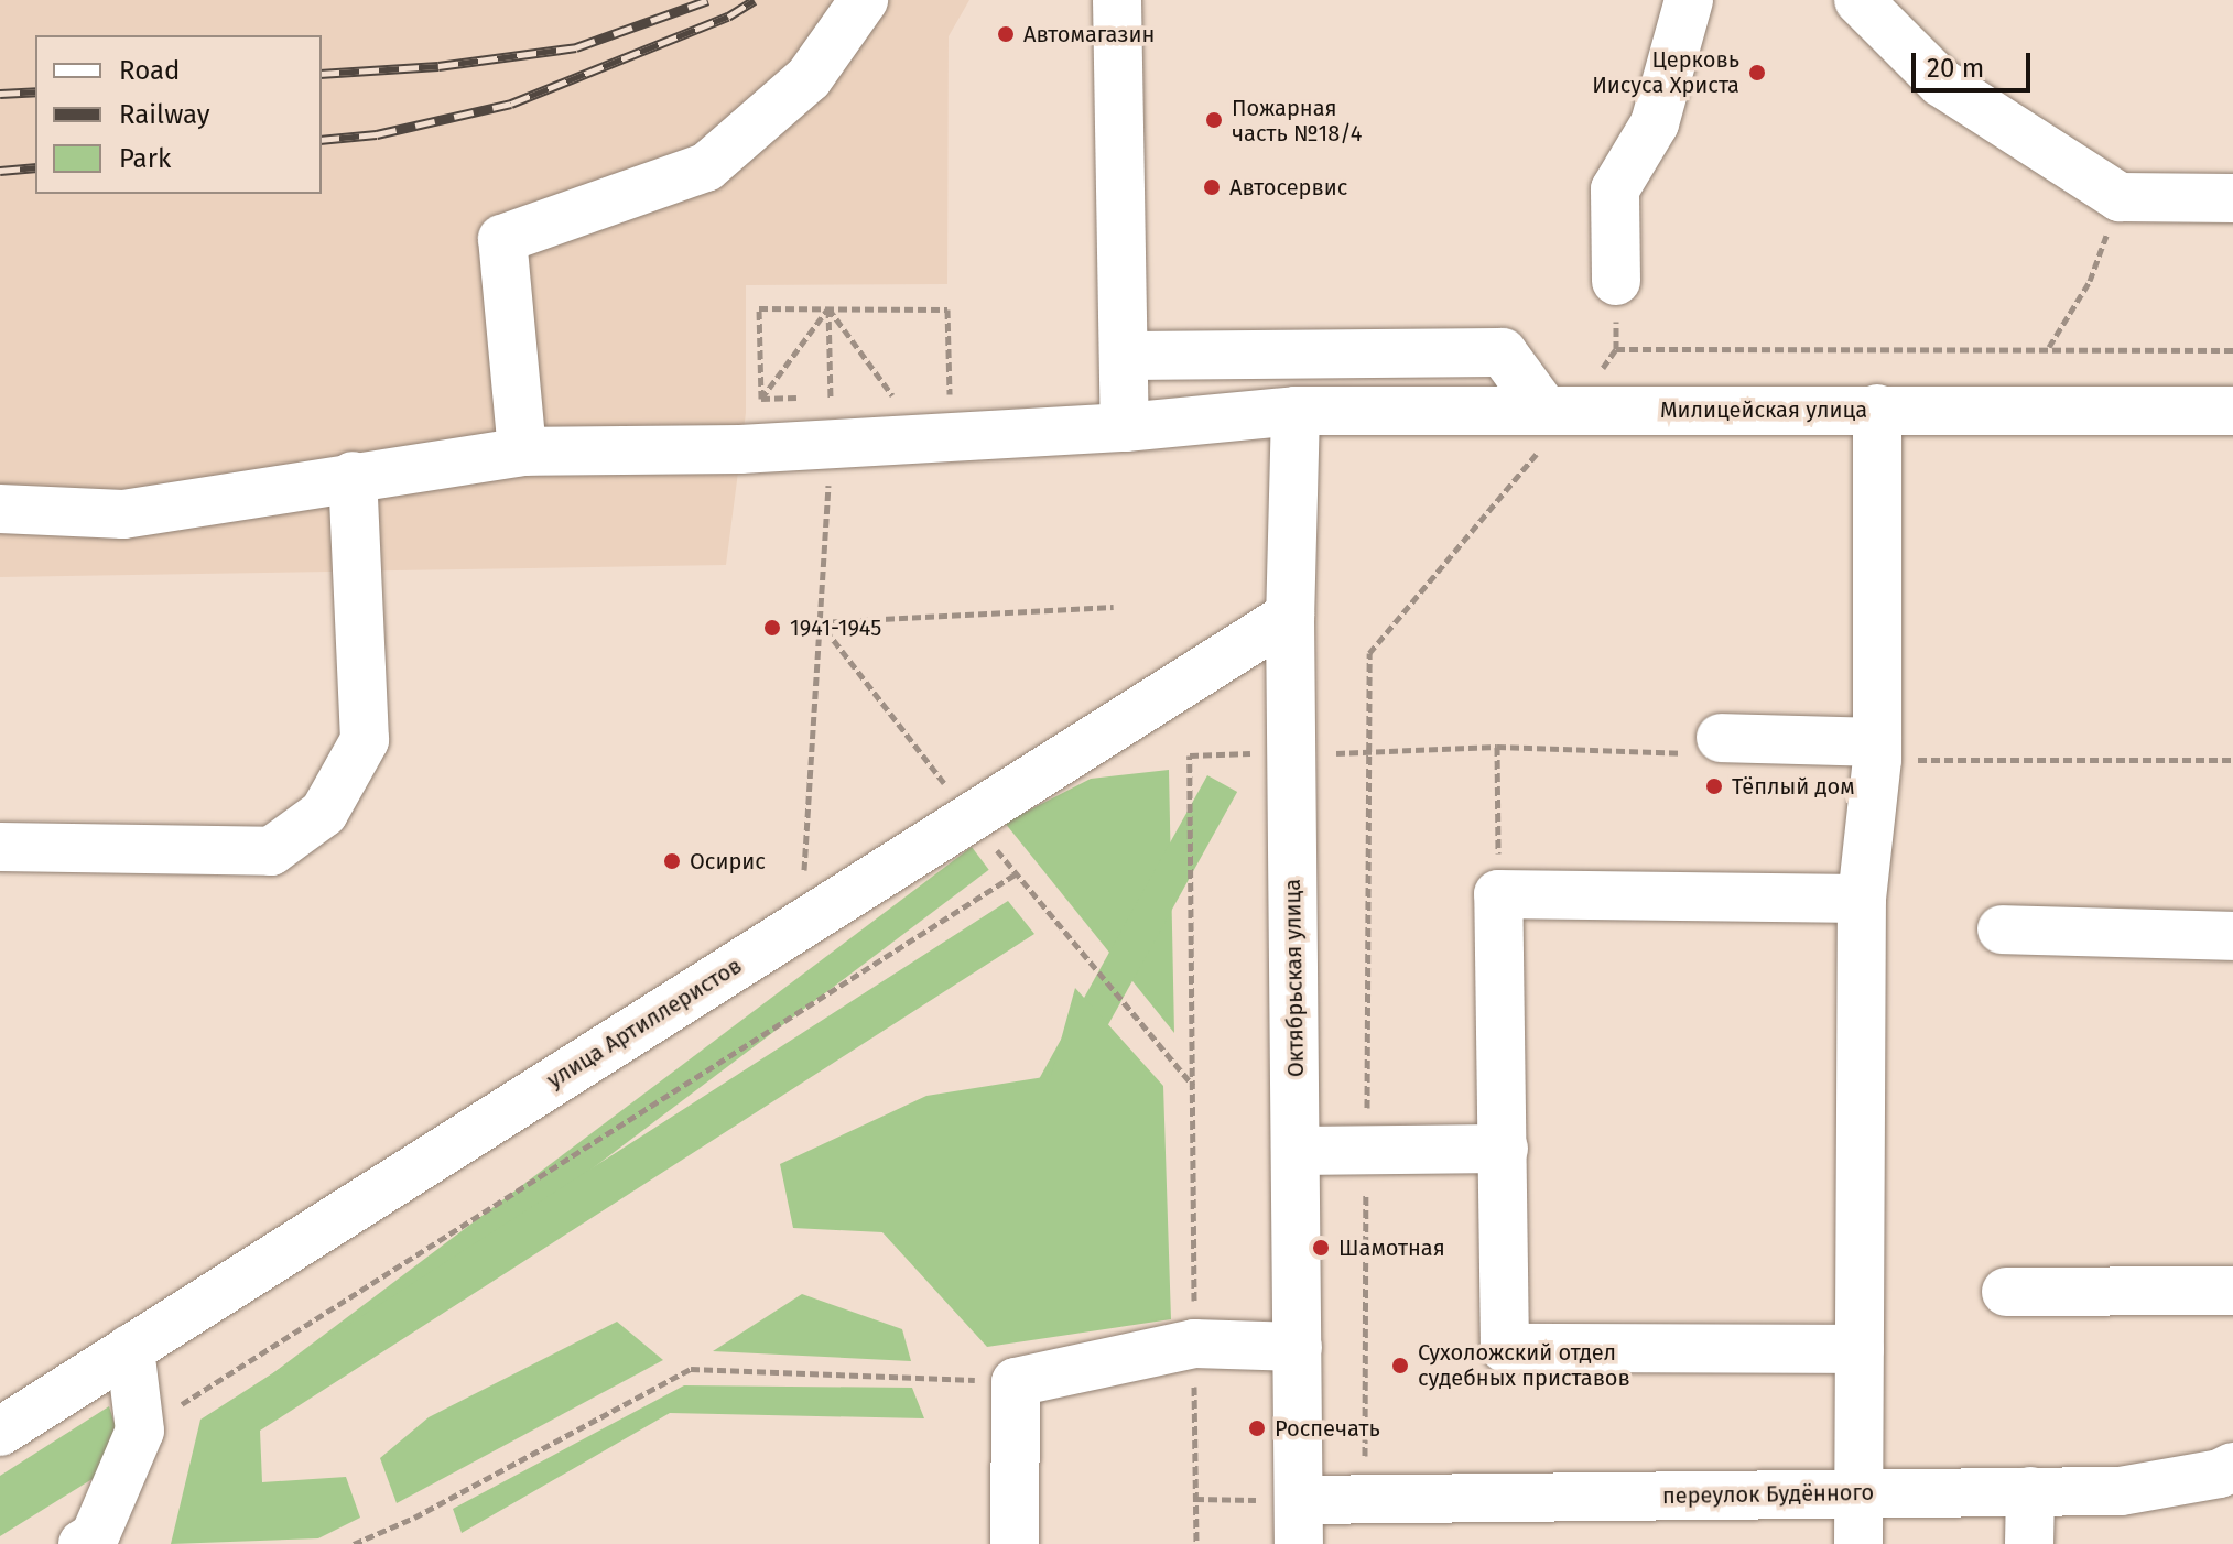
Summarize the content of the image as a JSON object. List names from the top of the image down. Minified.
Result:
{"streets":{"street":["Милицейская улица","Октябрьская улица","улица Артиллеристов","переулок Будённого"]},"crossings":[["Милицейская улица","Октябрьская улица"],["Октябрьская улица","улица Артиллеристов"],["Октябрьская улица","переулок Будённого"]],"places":["Автомагазин","Церковь Иисуса Христа","Пожарная часть №18/4","Автосервис","1941-1945","Тёплый дом","Осирис","Шамотная","Сухоложский отдел судебных приставов","Роспечать"],"legend":["Road","Railway","Park"],"scale_bar":"20 m"}
